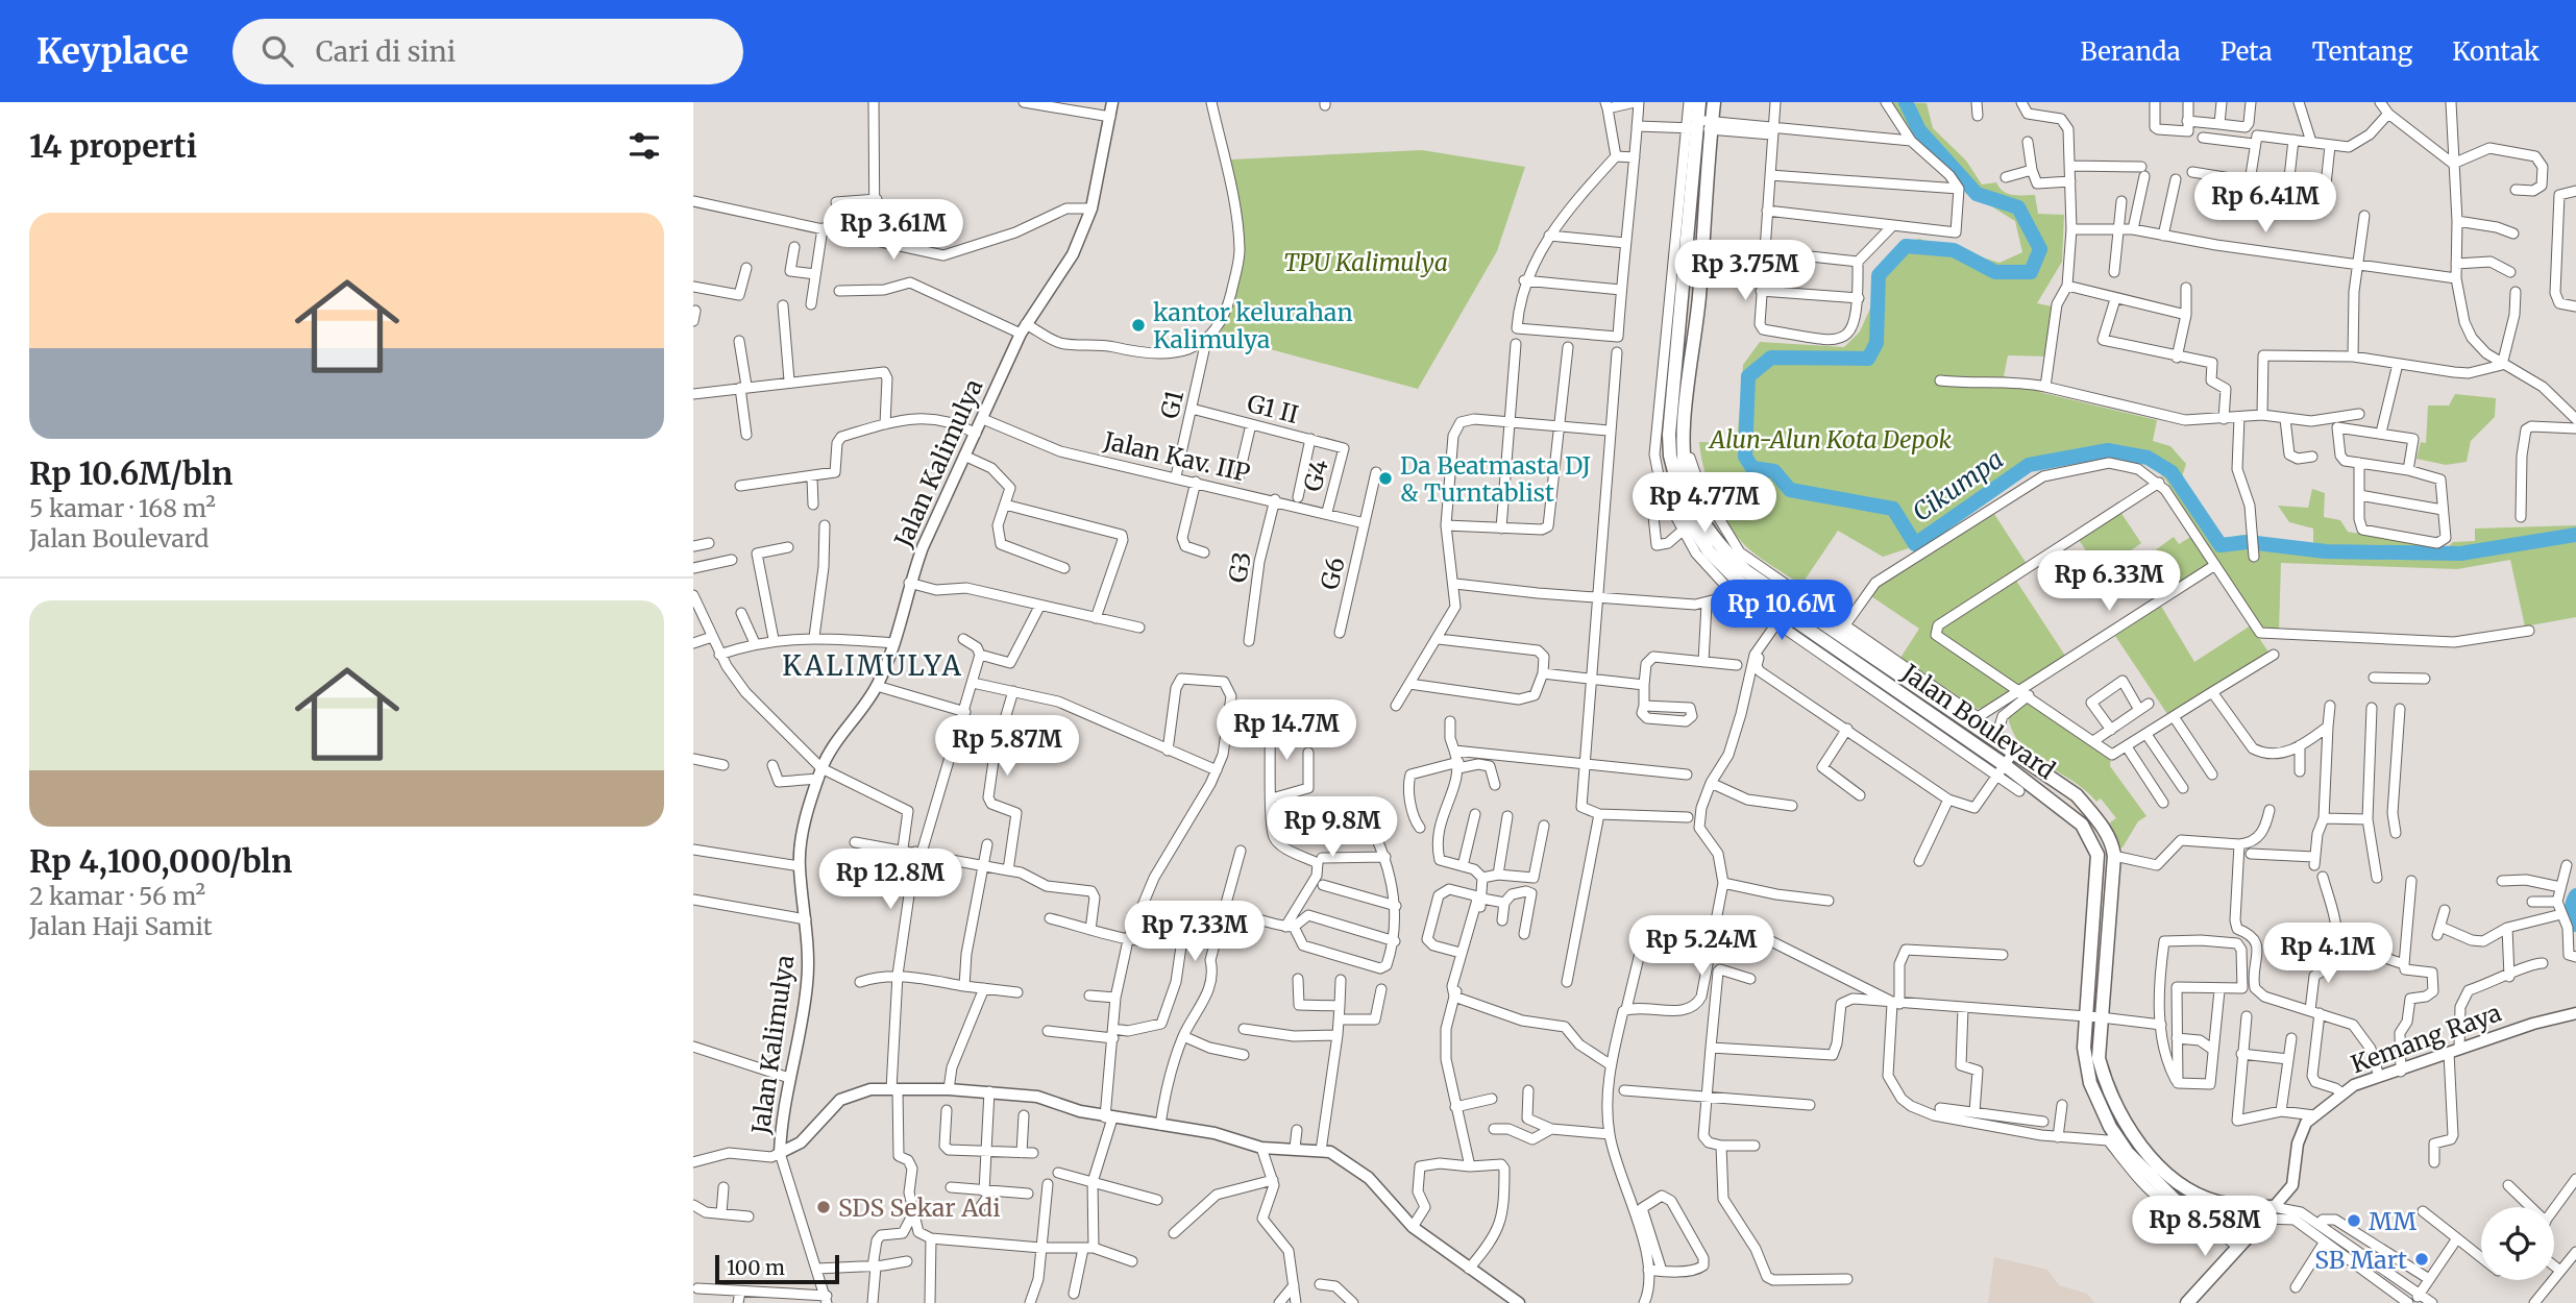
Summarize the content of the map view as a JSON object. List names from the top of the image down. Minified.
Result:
{"streets":{"main road":["Jalan Boulevard"],"street":["G1","G1 II","Jalan Kav. IIP","Jalan Kalimulya","G4","G3","G6","Kemang Raya"]},"crossings":[["G1","G1 II"],["G1","Jalan Kav. IIP"],["G1 II","G4"],["Jalan Kav. IIP","Jalan Kalimulya"],["Jalan Kav. IIP","G4"],["Jalan Kav. IIP","G3"],["Jalan Kav. IIP","G6"],["Jalan Boulevard","Kemang Raya"]],"districts":["KALIMULYA"],"water":["Cikumpa"],"parks":["TPU Kalimulya","Alun-Alun Kota Depok"],"places":["kantor kelurahan Kalimulya","Da Beatmasta DJ & Turntablist","SDS Sekar Adi","MM","SB Mart"],"scale_bar":"100 m","page":{"header":"Keyplace","search":"Cari di sini","nav":["Beranda","Peta","Tentang","Kontak"],"heading":"14 properti","price":["Rp 6.41M","Rp 3.61M","Rp 3.75M","Rp 4.77M","Rp 6.33M","Rp 10.6M","Rp 14.7M","Rp 5.87M","Rp 9.8M","Rp 12.8M","Rp 7.33M","Rp 5.24M","Rp 4.1M","Rp 8.58M"],"list":[{"name":"Rp 10.6M/bln","note":"5 kamar · 168 m² · Jalan Boulevard"},{"name":"Rp 4,100,000/bln","note":"2 kamar · 56 m² · Jalan Haji Samit"}],"scale":"100 m"}}
